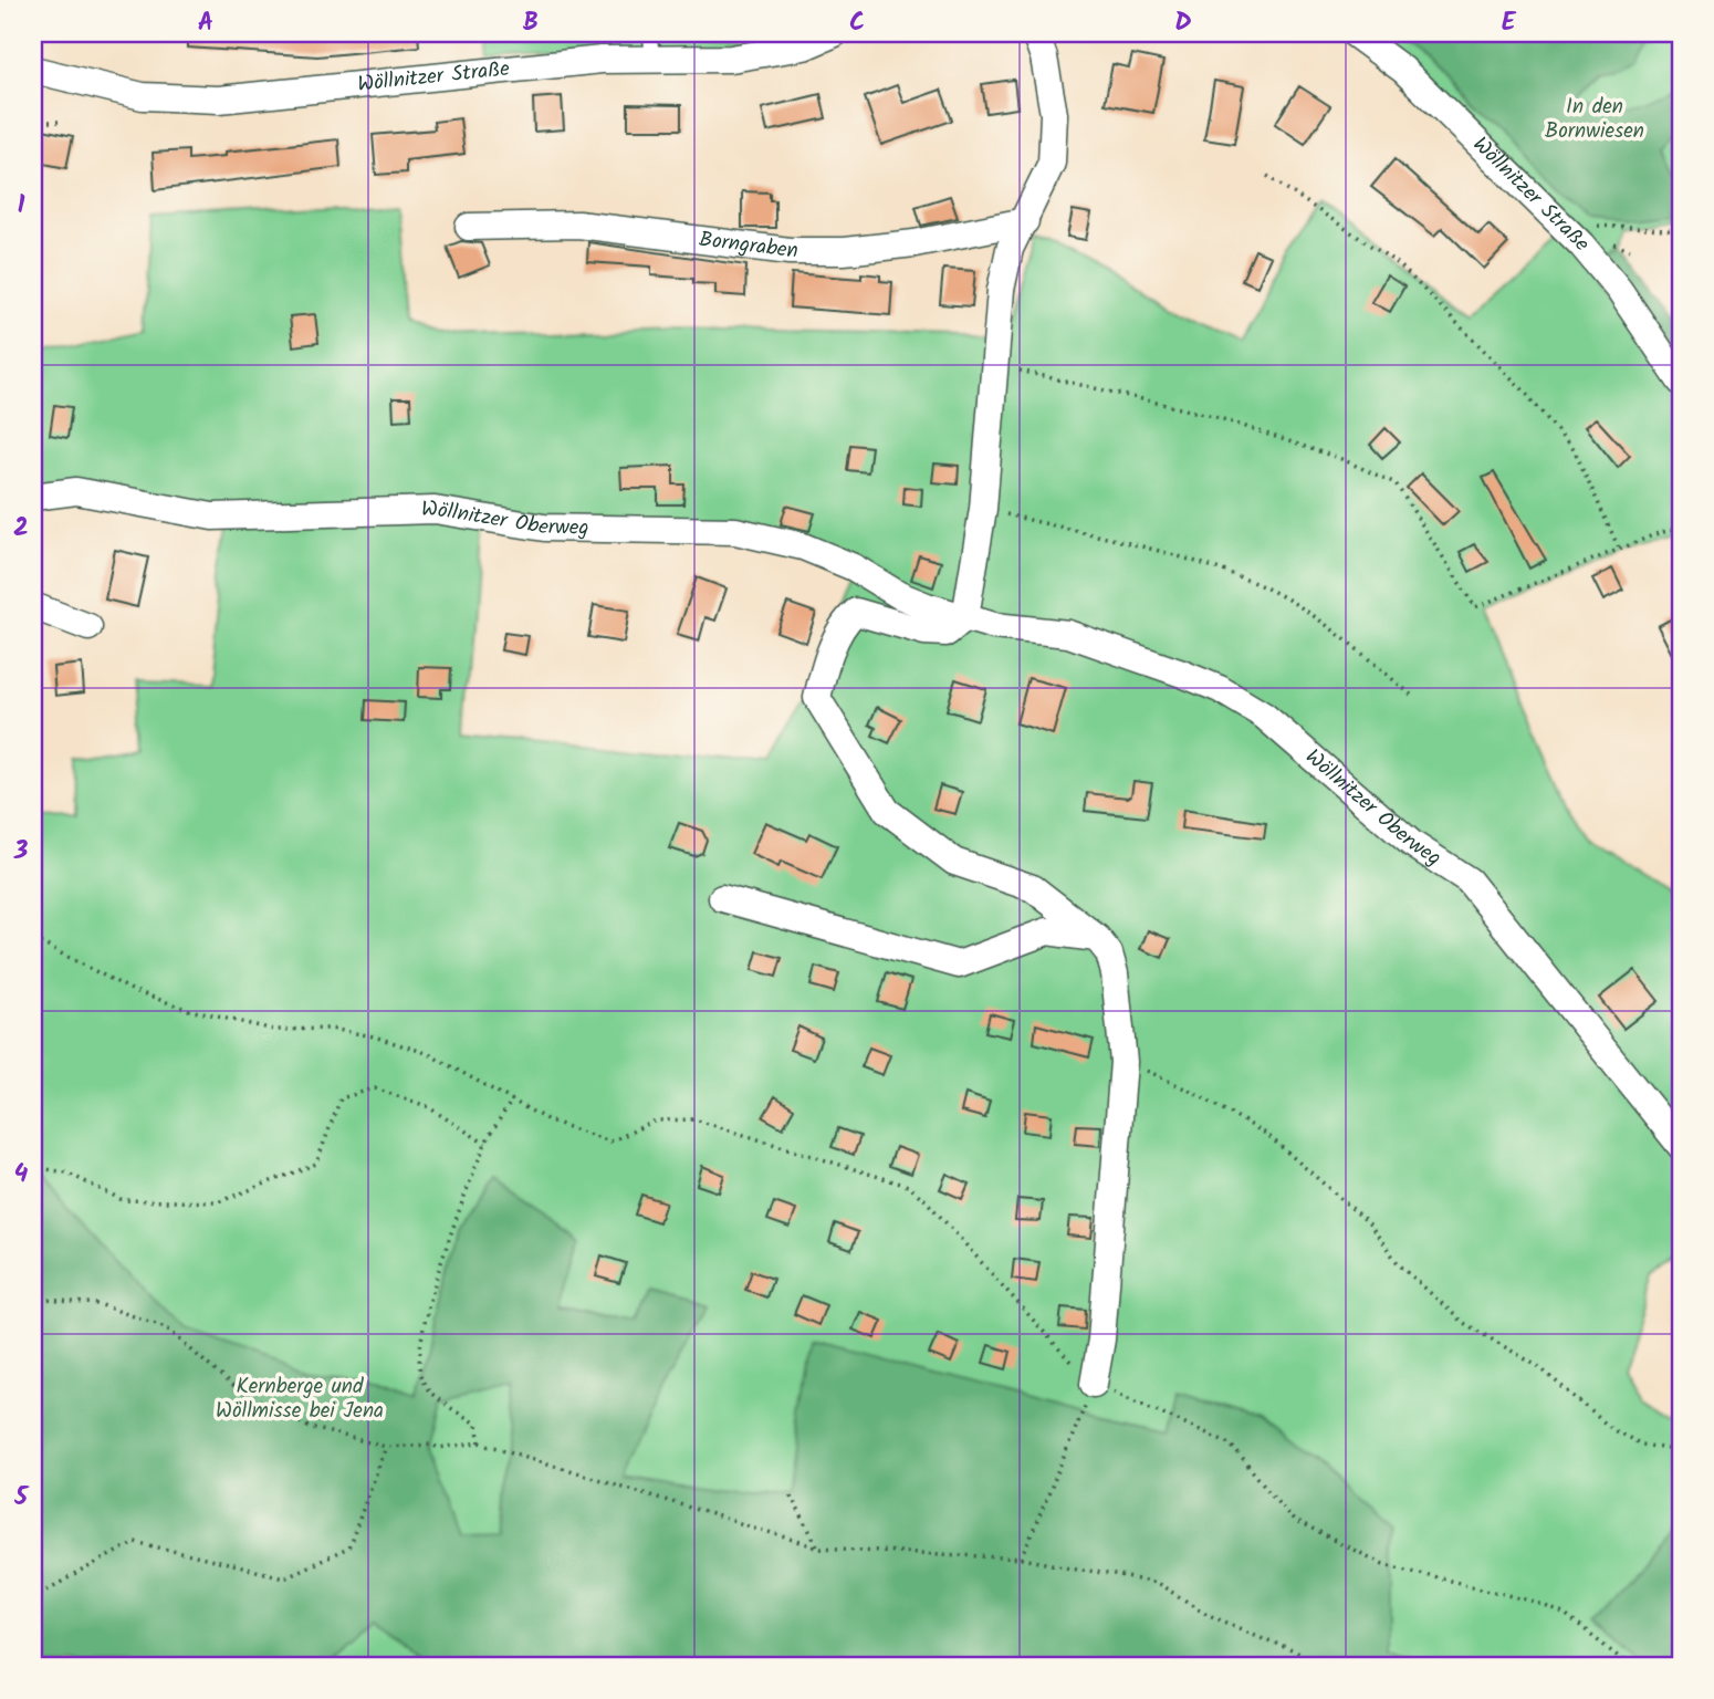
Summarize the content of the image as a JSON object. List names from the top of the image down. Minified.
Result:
{"streets":{"street":["Wöllnitzer Straße","Borngraben","Wöllnitzer Oberweg"]},"parks":["In den Bornwiesen","Kernberge und Wöllmisse bei Jena"],"grid":{"columns":["A","B","C","D","E"],"rows":["1","2","3","4","5"]}}
